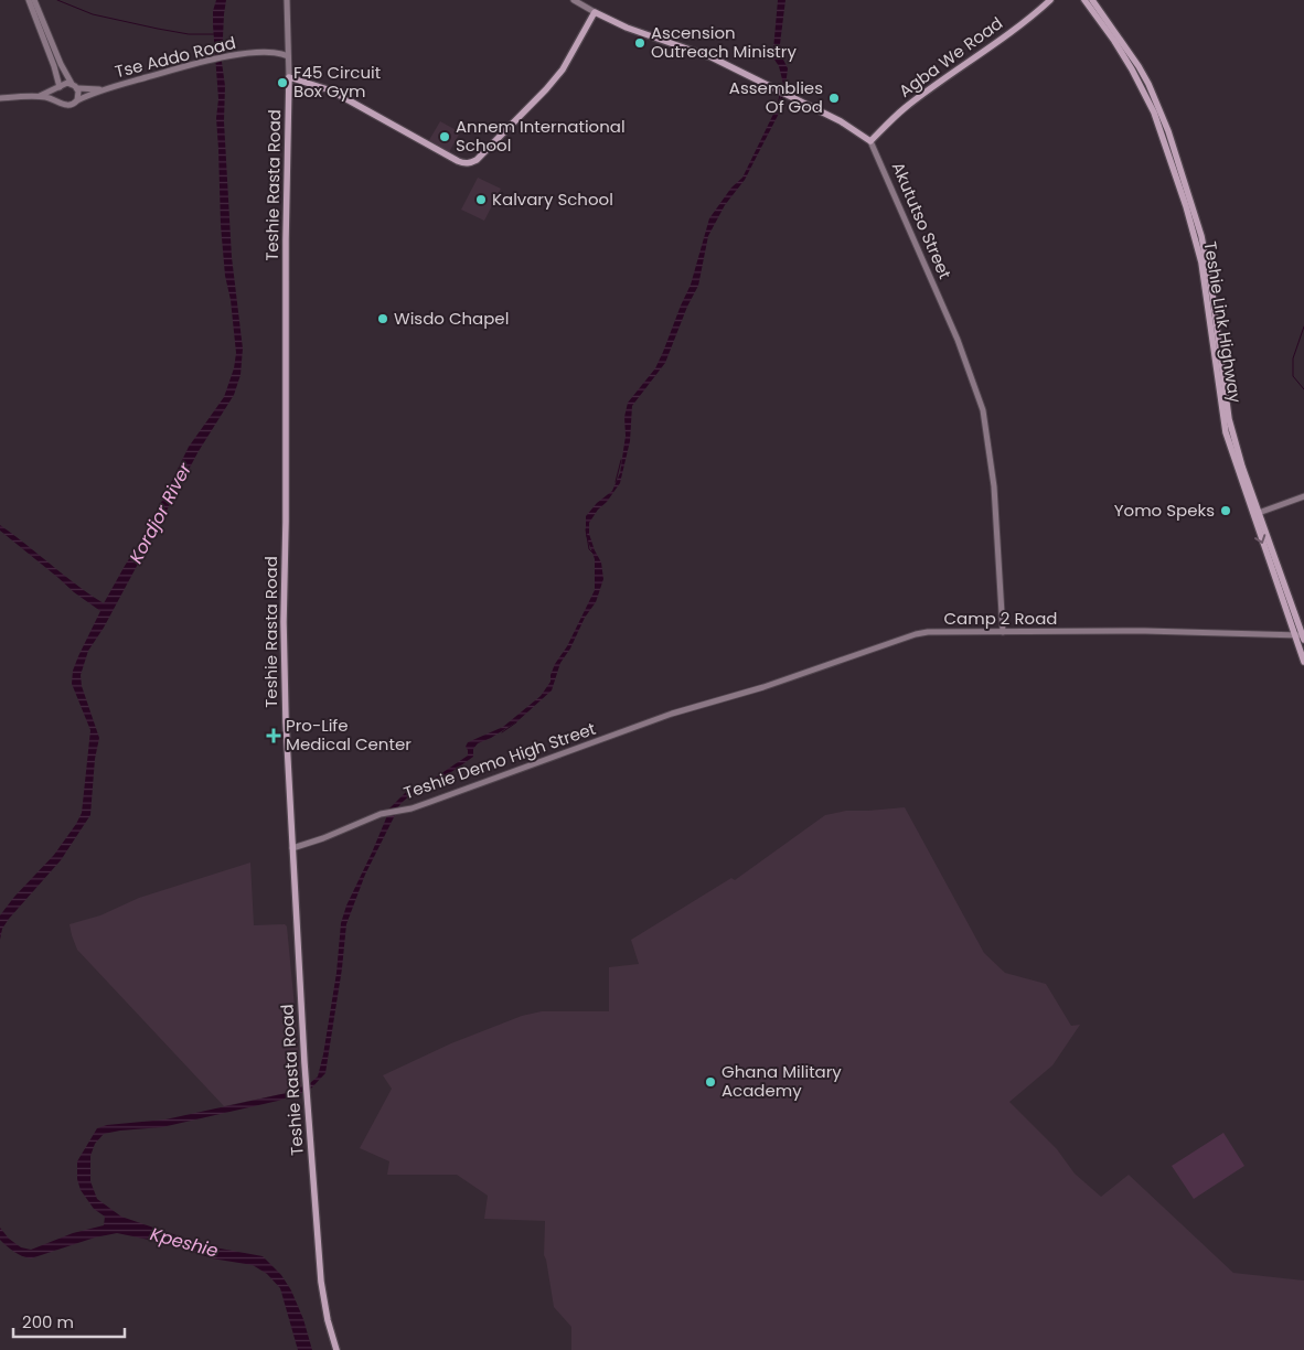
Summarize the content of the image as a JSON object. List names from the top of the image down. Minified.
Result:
{"streets":{"main road":["Agba We Road","Teshie Rasta Road","Teshie Link Highway"],"street":["Tse Addo Road","Akututso Street","Camp 2 Road","Teshie Demo High Street"]},"crossings":[["Agba We Road","Akututso Street"],["Teshie Rasta Road","Teshie Demo High Street"],["Akututso Street","Camp 2 Road"],["Teshie Link Highway","Camp 2 Road"],["Camp 2 Road","Teshie Demo High Street"]],"water":["Kordjor River","Kpeshie"],"places":{"other":["Ascension Outreach Ministry","F45 Circuit Box Gym","Assemblies Of God","Annem International School","Kalvary School","Wisdo Chapel","Yomo Speks","Ghana Military Academy"],"health":["Pro-Life Medical Center"]},"scale_bar":"200 m"}
